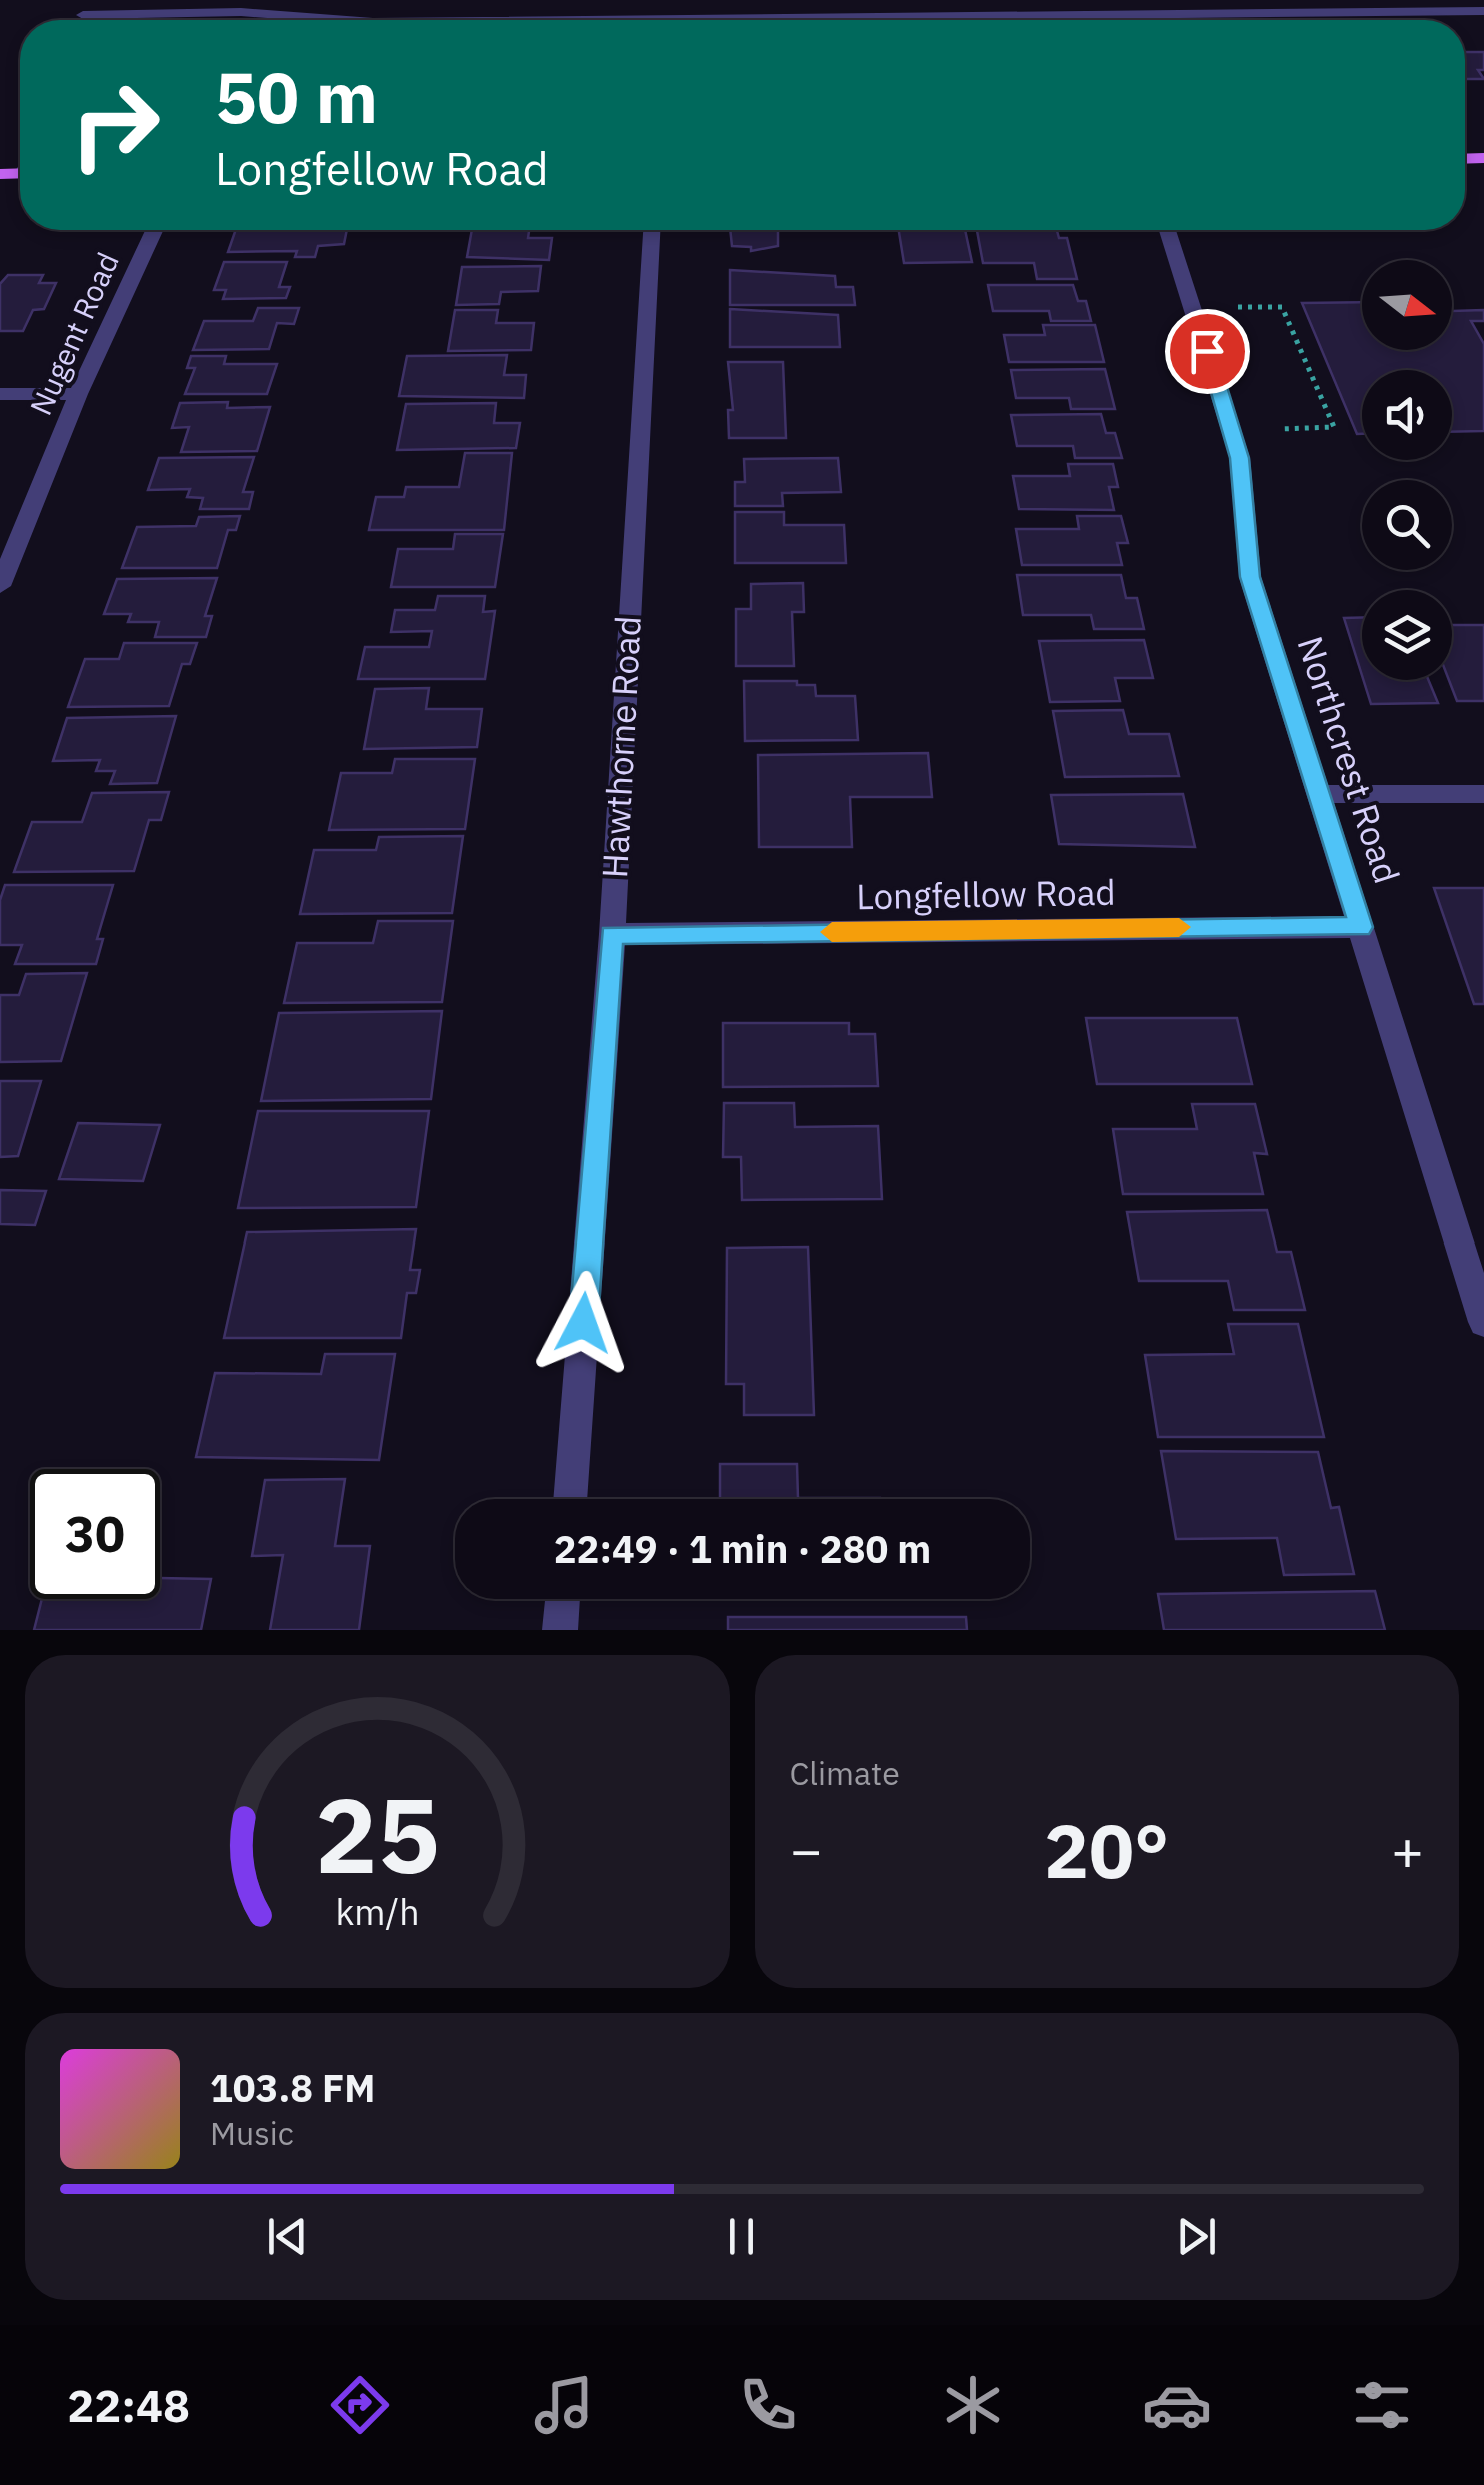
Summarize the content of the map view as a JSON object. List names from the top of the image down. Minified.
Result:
{"streets":{"street":["Nugent Road","Hawthorne Road","Northcrest Road","Longfellow Road"]},"crossings":[["Hawthorne Road","Longfellow Road"],["Northcrest Road","Longfellow Road"]],"north":"right","page":{"turn":["50 m","Longfellow Road"],"limit":"30","trip":"22:49 · 1 min · 280 m","tile":"Climate","heat":["−","20°","+"],"song":["103.8 FM","Music"],"tabs":"22:48","gauge":["25","km/h"]}}
